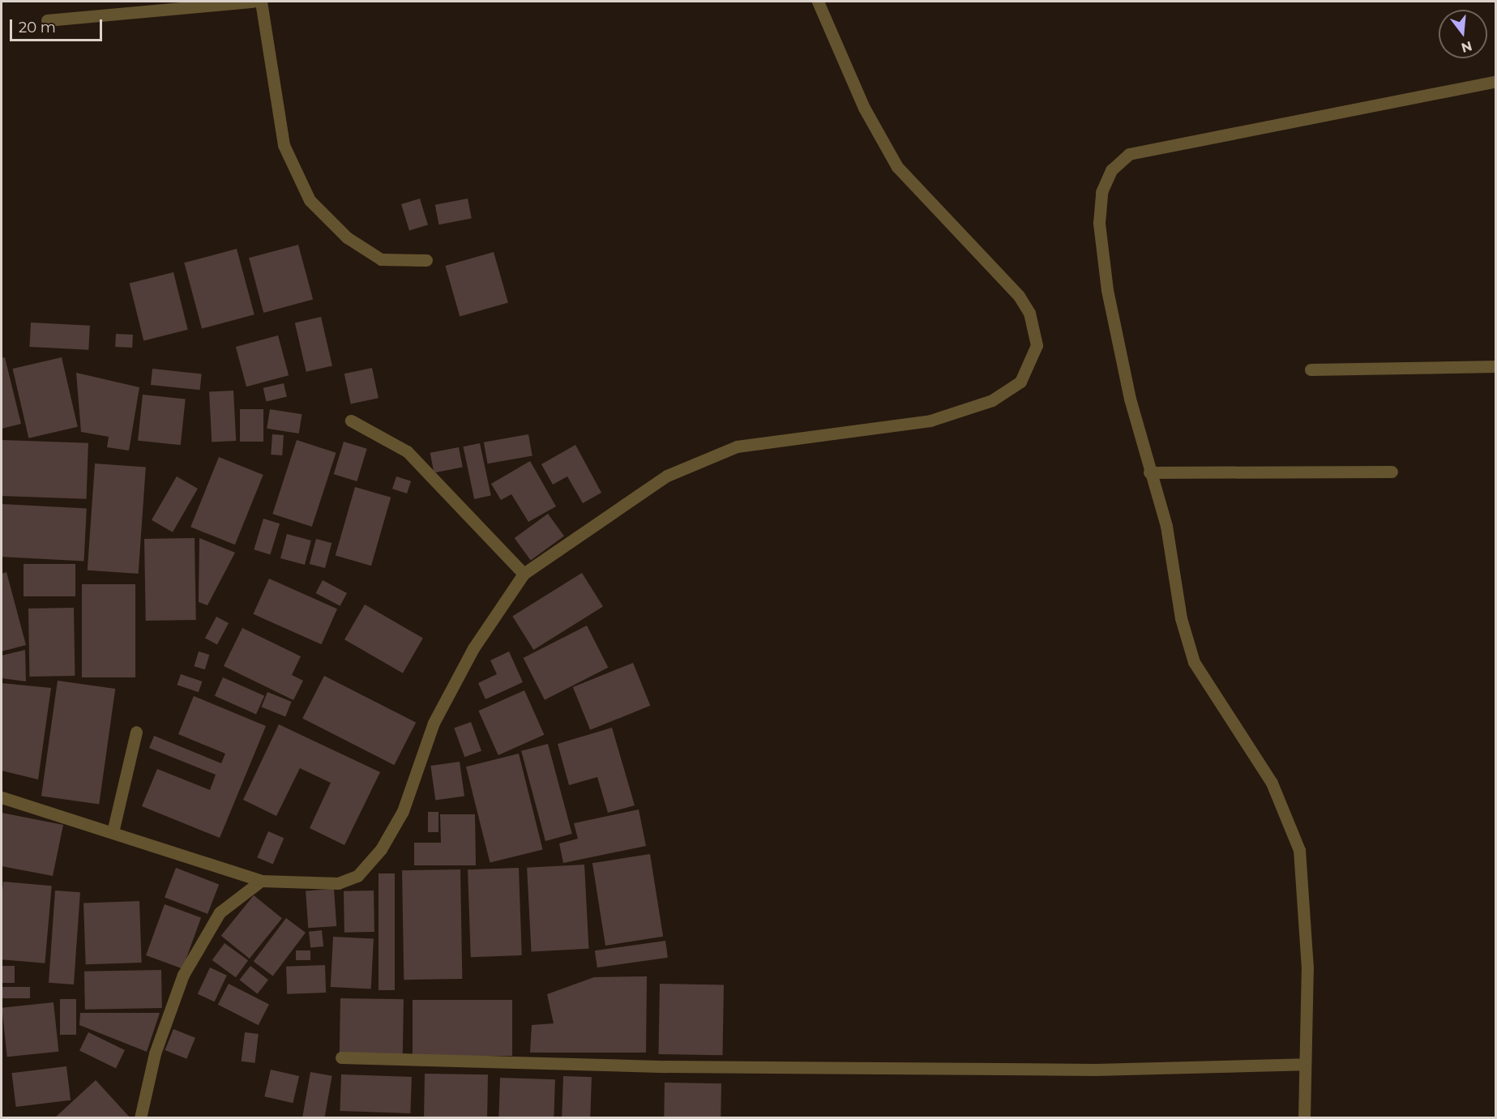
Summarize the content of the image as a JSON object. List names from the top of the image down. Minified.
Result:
{"scale_bar":"20 m","north":"bottom"}
